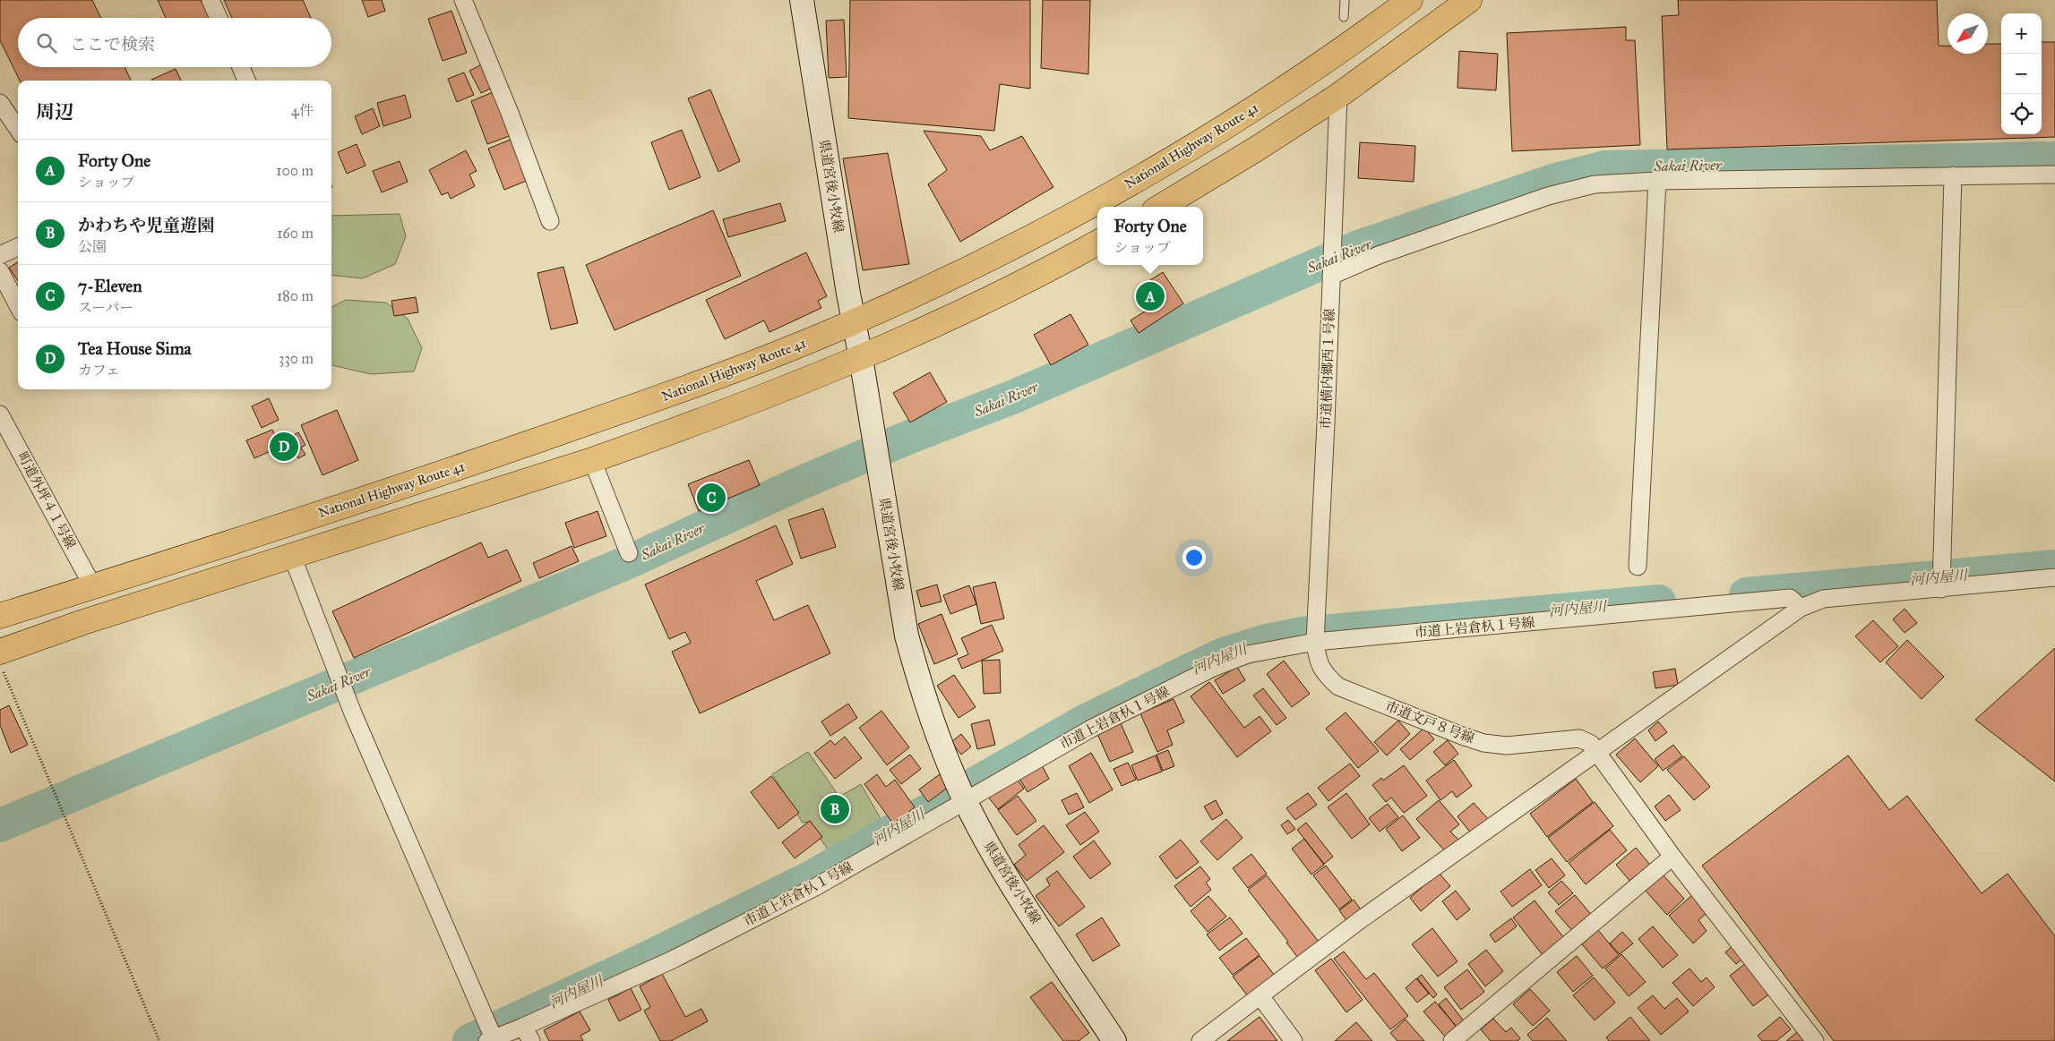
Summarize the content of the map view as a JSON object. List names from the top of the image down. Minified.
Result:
{"streets":{"highway":["National Highway Route 41"],"main road":["県道宮後小牧線"],"street":["市道横内郷西１号線","町道外坪４１号線","市道上岩倉杁１号線","市道文戸８号線"]},"crossings":[["National Highway Route 41","県道宮後小牧線"],["National Highway Route 41","町道外坪４１号線"],["県道宮後小牧線","市道上岩倉杁１号線"],["市道横内郷西１号線","市道上岩倉杁１号線"],["市道横内郷西１号線","市道文戸８号線"],["市道上岩倉杁１号線","市道文戸８号線"]],"water":["Sakai River","河内屋川"],"north":"bottom left","page":{"map_buttons":["+","−"],"search":"ここで検索","heading":["周辺","4件"],"list":[{"mark":"A","name":"Forty One","note":"ショップ","value":"100 m"},{"mark":"B","name":"かわちや児童遊園","note":"公園","value":"160 m"},{"mark":"C","name":"7-Eleven","note":"スーパー","value":"180 m"},{"mark":"D","name":"Tea House Sima","note":"カフェ","value":"330 m"}],"popup":["Forty One","ショップ"],"pins":["A","D","C","B"]}}
